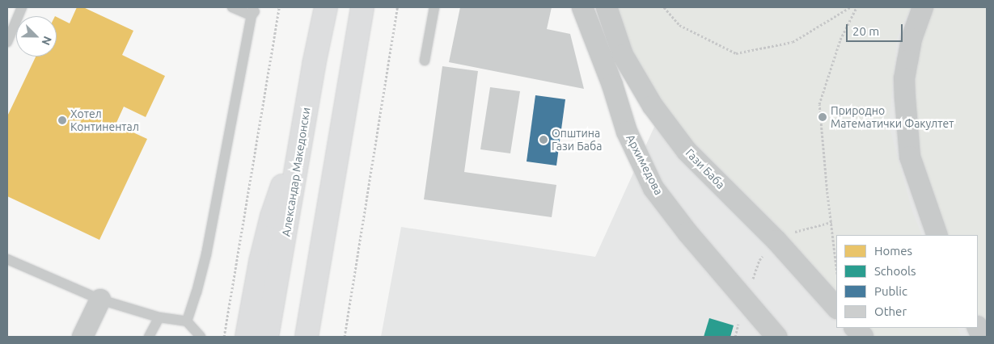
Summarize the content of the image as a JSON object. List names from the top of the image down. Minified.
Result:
{"streets":{"street":["Архимедова","Гази Баба","Александар Македонски"]},"places":["Природно Математички Факултет","Хотел Континентал","Општина Гази Баба"],"legend":["Homes","Schools","Public","Other"],"scale_bar":"20 m","north":"bottom right"}
